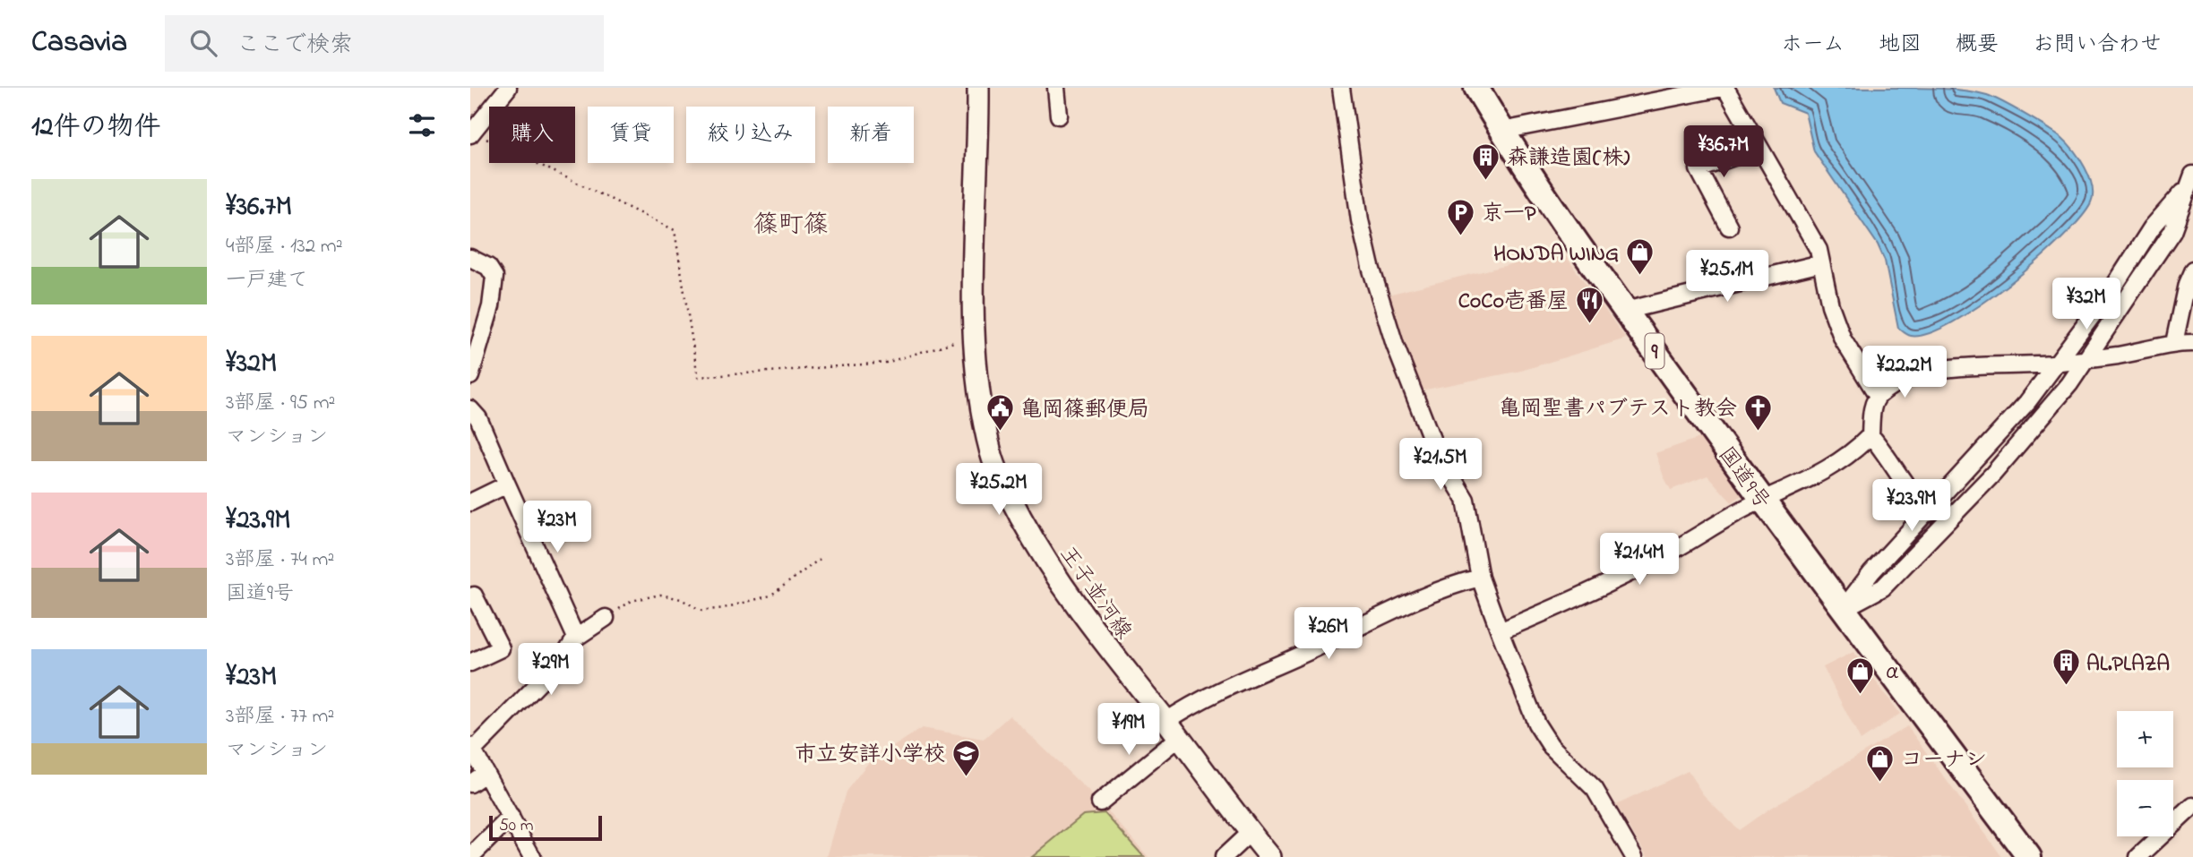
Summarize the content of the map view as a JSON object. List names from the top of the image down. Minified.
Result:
{"streets":{"highway":["9","国道9号"],"main road":["王子並河線"]},"districts":["篠町篠"],"places":{"building":["森謙造園(株)","AL.PLAZA"],"parking":["京一P"],"shop":["HONDA WING","α","コーナン"],"restaurant":["CoCo壱番屋"],"church":["亀岡聖書パブテスト教会"],"public building":["亀岡篠郵便局"],"school or university":["市立安詳小学校"]},"scale_bar":"50 m","page":{"header":"Casavia","search":"ここで検索","nav":["ホーム","地図","概要","お問い合わせ"],"heading":"12件の物件","chip":["購入","賃貸","絞り込み","新着"],"price":["¥36.7M","¥25.1M","¥32M","¥22.2M","¥21.5M","¥25.2M","¥23.9M","¥23M","¥21.4M","¥26M","¥29M","¥19M"],"list":[{"name":"¥36.7M","note":"4部屋 · 132 m² · 一戸建て"},{"name":"¥32M","note":"3部屋 · 95 m² · マンション"},{"name":"¥23.9M","note":"3部屋 · 74 m² · 国道9号"},{"name":"¥23M","note":"3部屋 · 77 m² · マンション"}],"map_buttons":["+","−"],"scale":"50 m"}}
